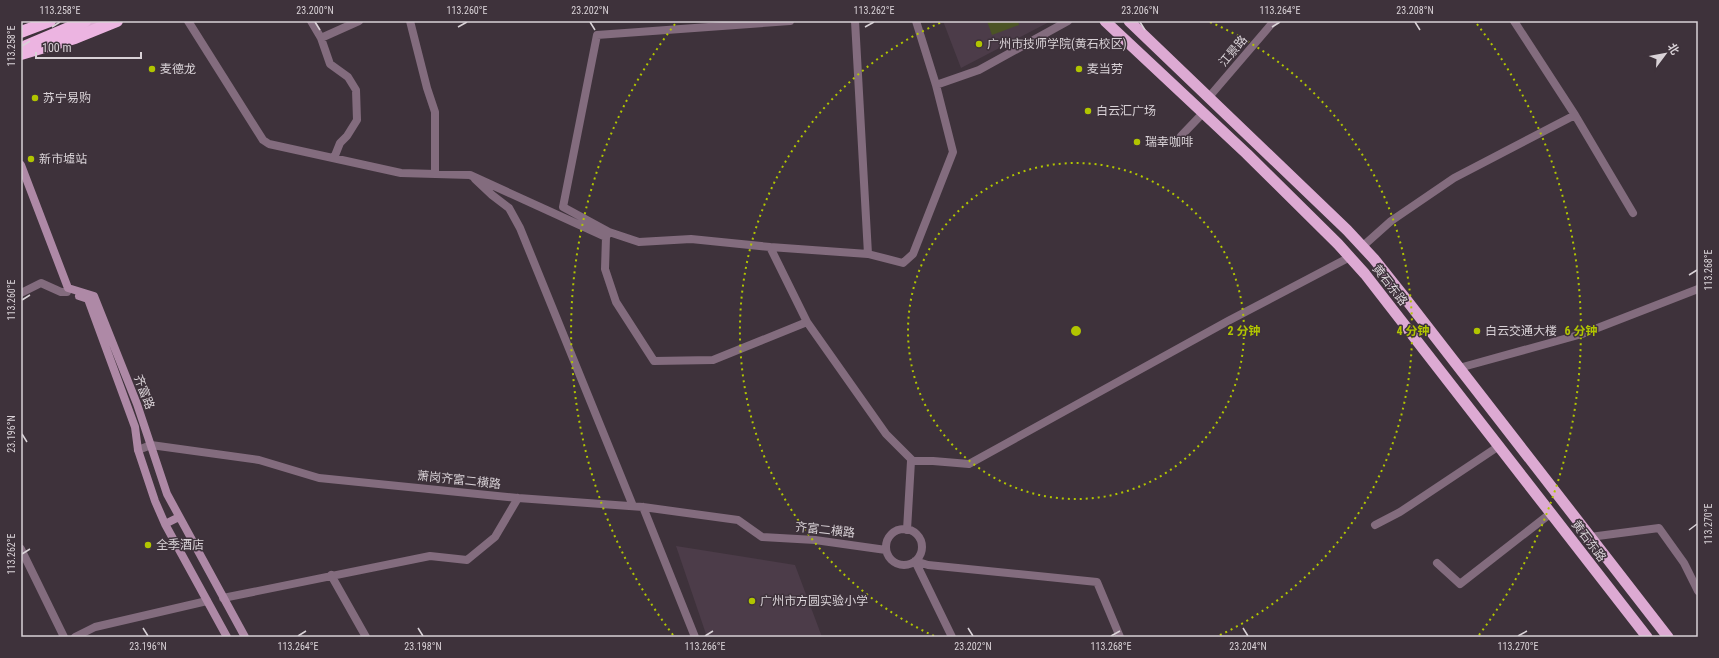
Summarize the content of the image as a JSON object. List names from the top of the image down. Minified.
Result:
{"streets":{"highway":["黄石东路"],"main road":["齐富路"],"street":["江景路","萧岗齐富二横路","齐富二横路"]},"crossings":[["江景路","黄石东路"],["齐富路","萧岗齐富二横路"],["萧岗齐富二横路","齐富二横路"]],"places":["广州市技师学院(黄石校区)","麦德龙","麦当劳","苏宁易购","白云汇广场","瑞幸咖啡","新市墟站","白云交通大楼","全季酒店","广州市方圆实验小学"],"scale_bar":"100 m","north":"top right","coordinates":["113.258°E","23.200°N","113.260°E","23.202°N","113.262°E","23.206°N","113.264°E","23.208°N","113.268°E","23.196°N","113.270°E","23.198°N","113.266°E","23.204°N"],"rings":["2 分钟","4 分钟","6 分钟"]}
